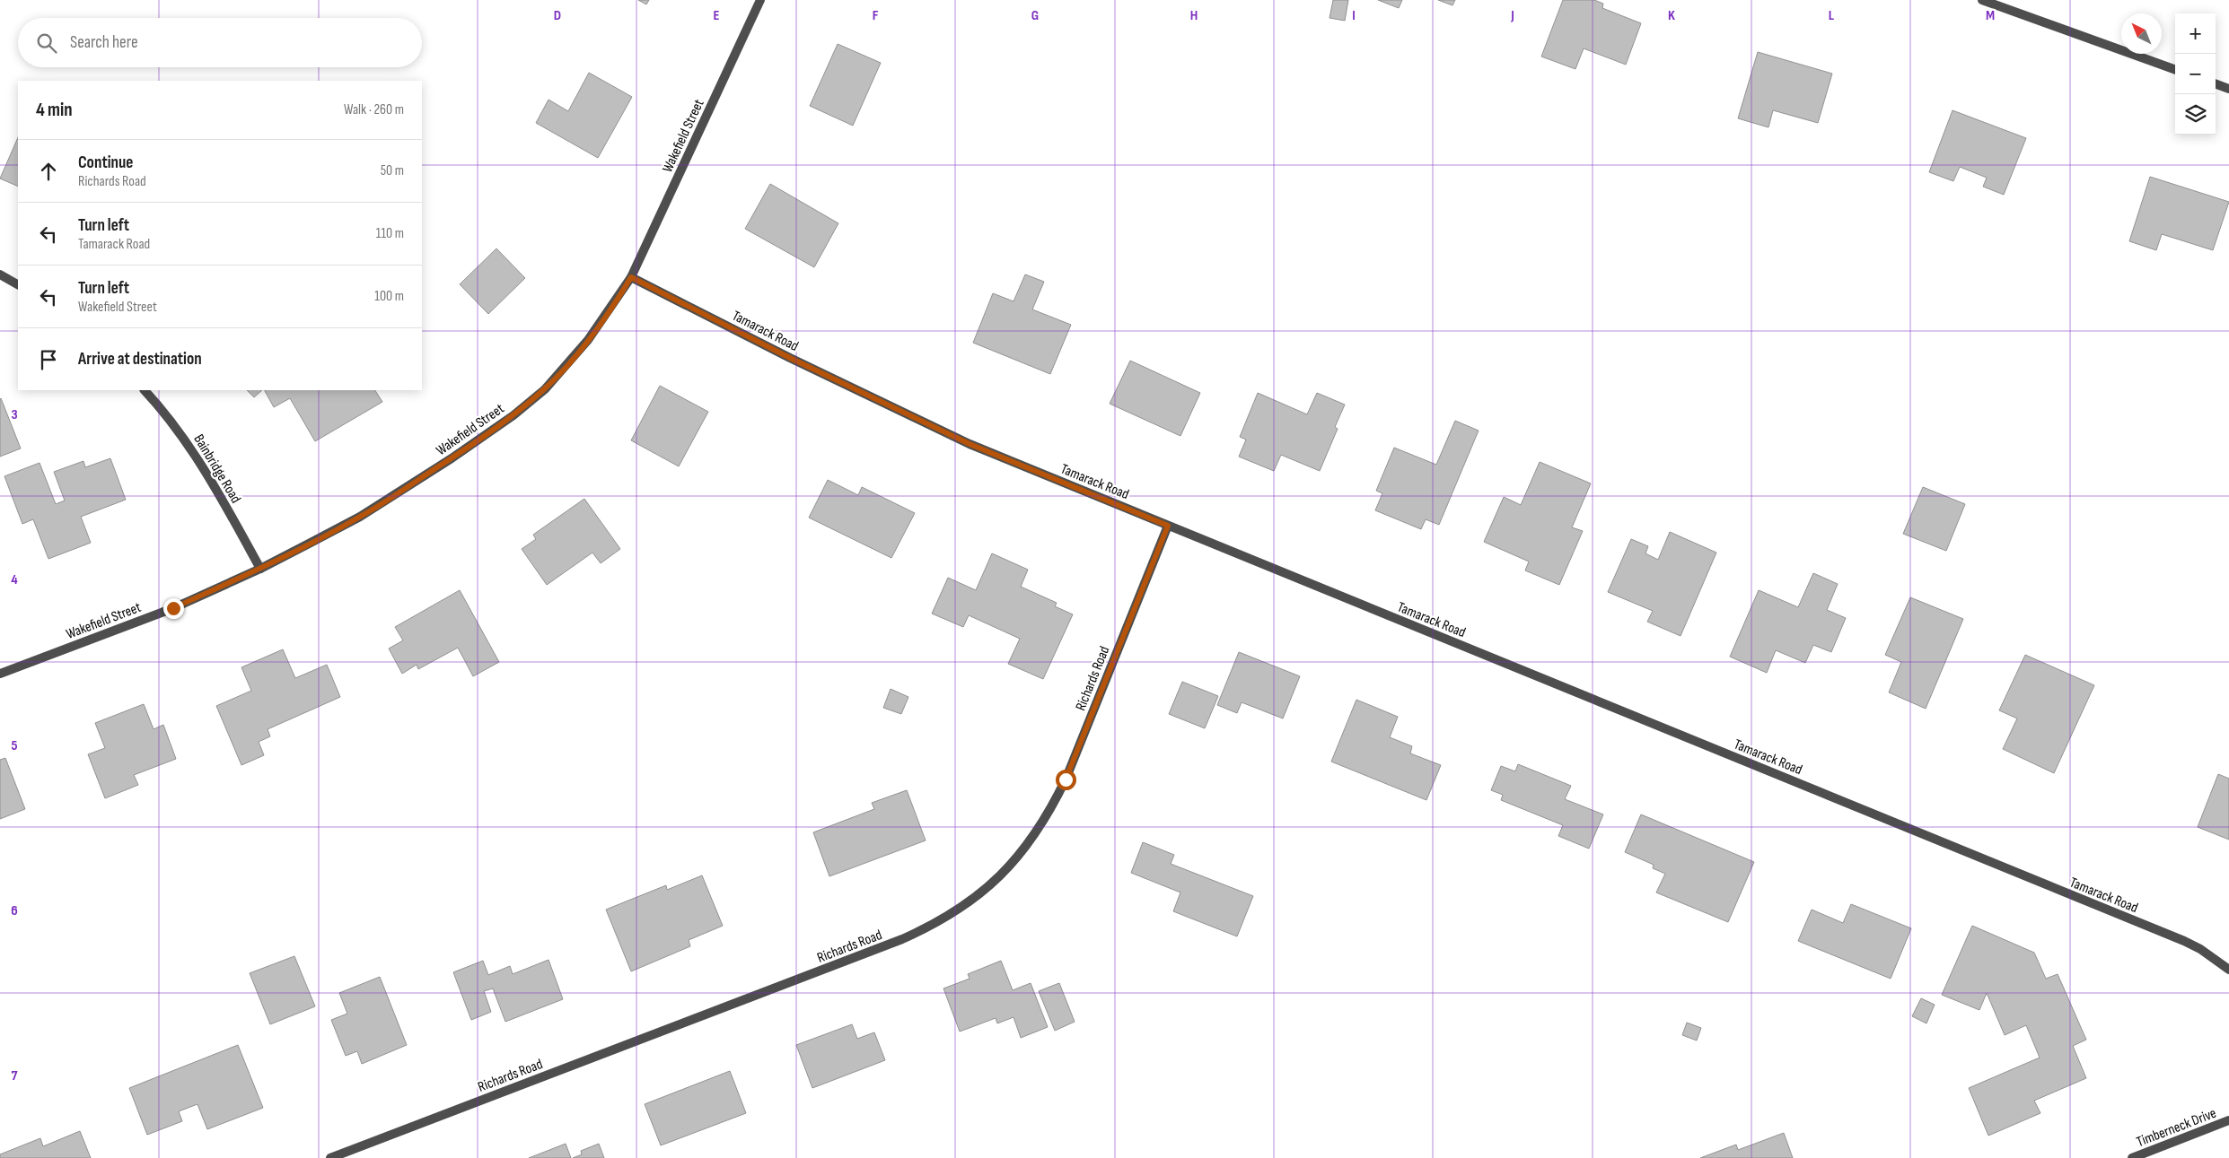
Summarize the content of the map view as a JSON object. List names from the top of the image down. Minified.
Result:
{"streets":{"street":["Wakefield Street","Tamarack Road","Bainbridge Road","Richards Road","Timberneck Drive"]},"crossings":[["Wakefield Street","Tamarack Road"],["Wakefield Street","Bainbridge Road"],["Tamarack Road","Richards Road"]],"north":"top left","page":{"map_buttons":["+","−"],"search":"Search here","heading":["4 min","Walk · 260 m"],"list":[["Continue","Richards Road","50 m"],["Turn left","Tamarack Road","110 m"],["Turn left","Wakefield Street","100 m"],"Arrive at destination"]},"grid":{"columns":["D","E","F","G","H","I","J","K","L","M"],"rows":["3","4","5","6","7"]}}
